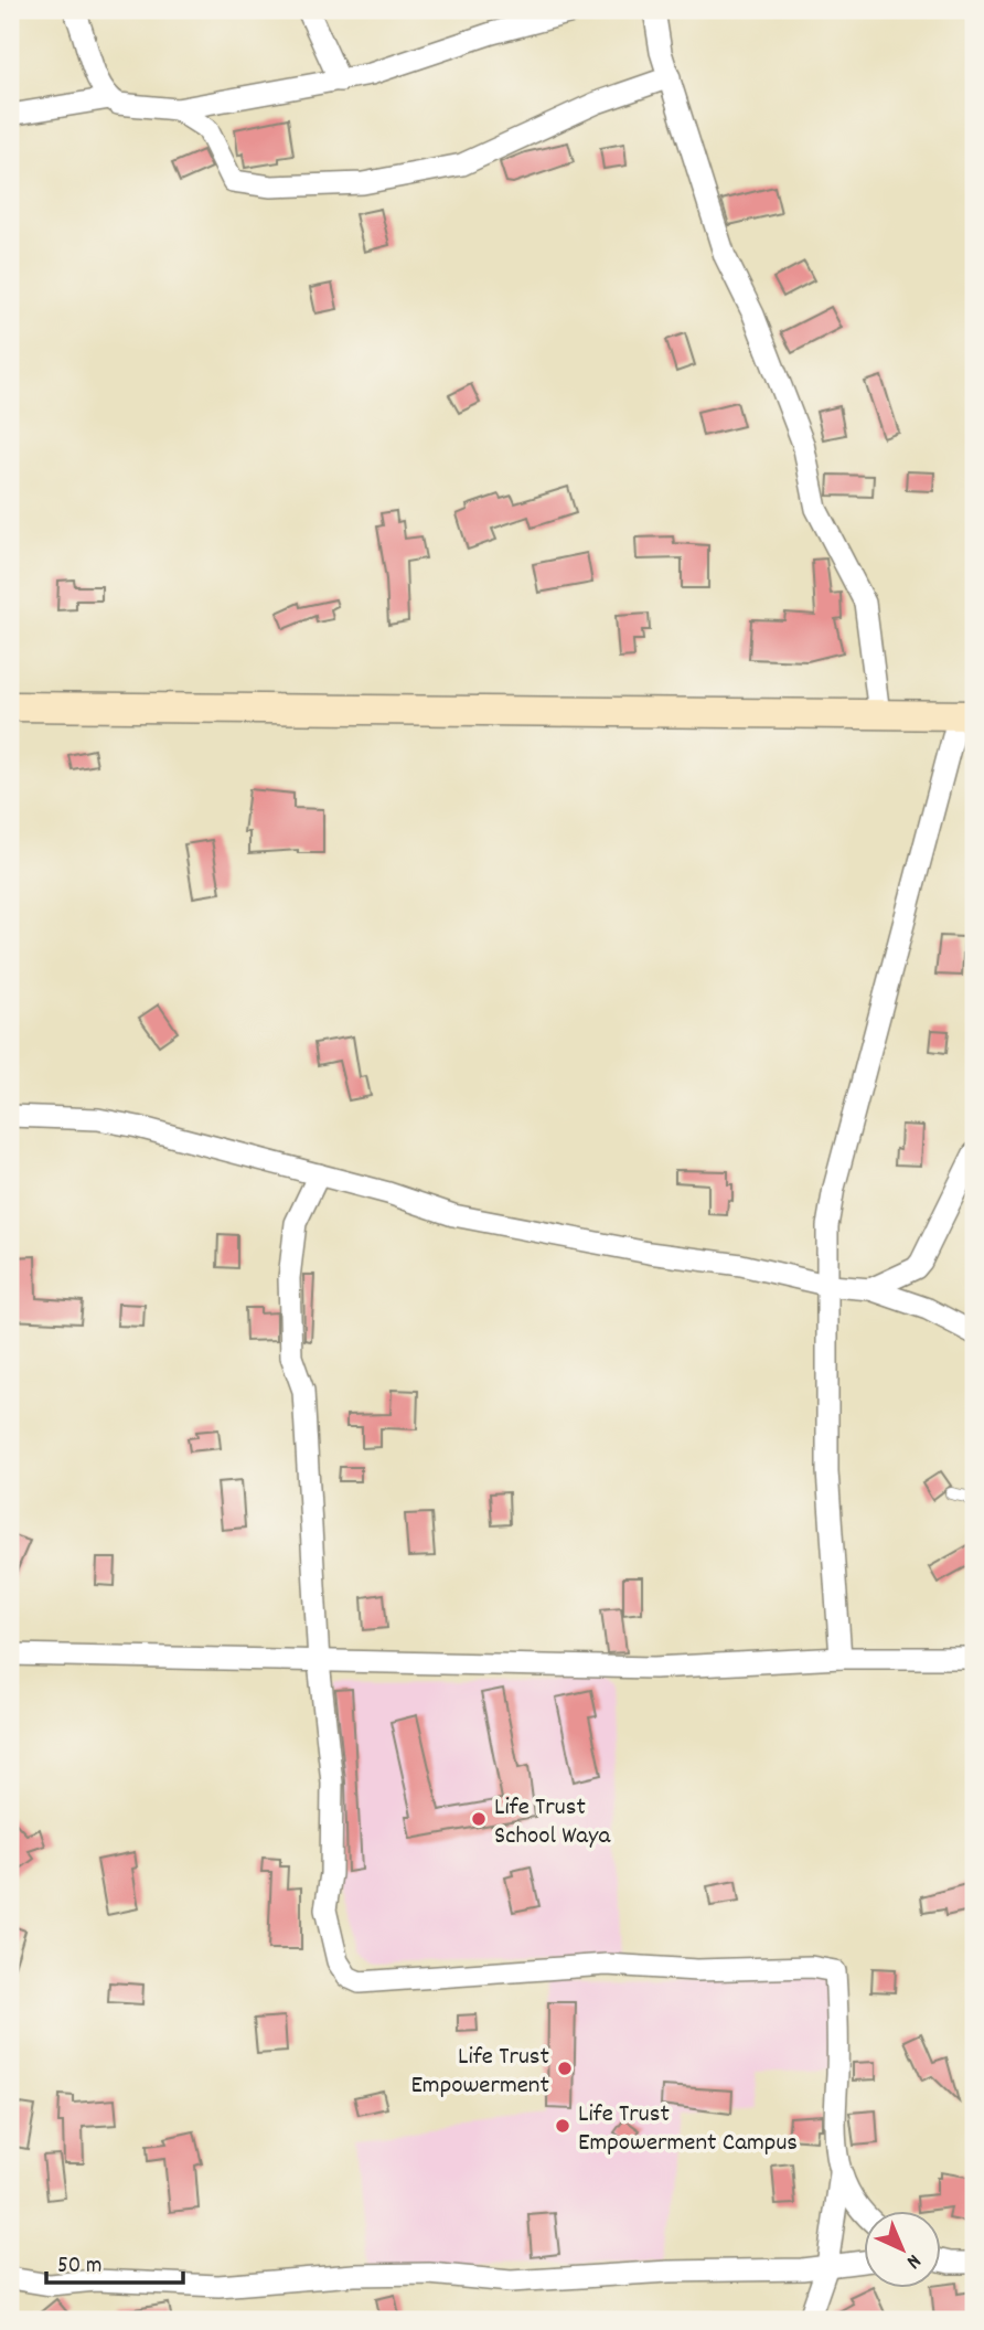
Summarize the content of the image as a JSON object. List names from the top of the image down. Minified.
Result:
{"places":["Life Trust School Waya","Life Trust Empowerment","Life Trust Empowerment Campus"],"scale_bar":"50 m","north":"bottom right"}
